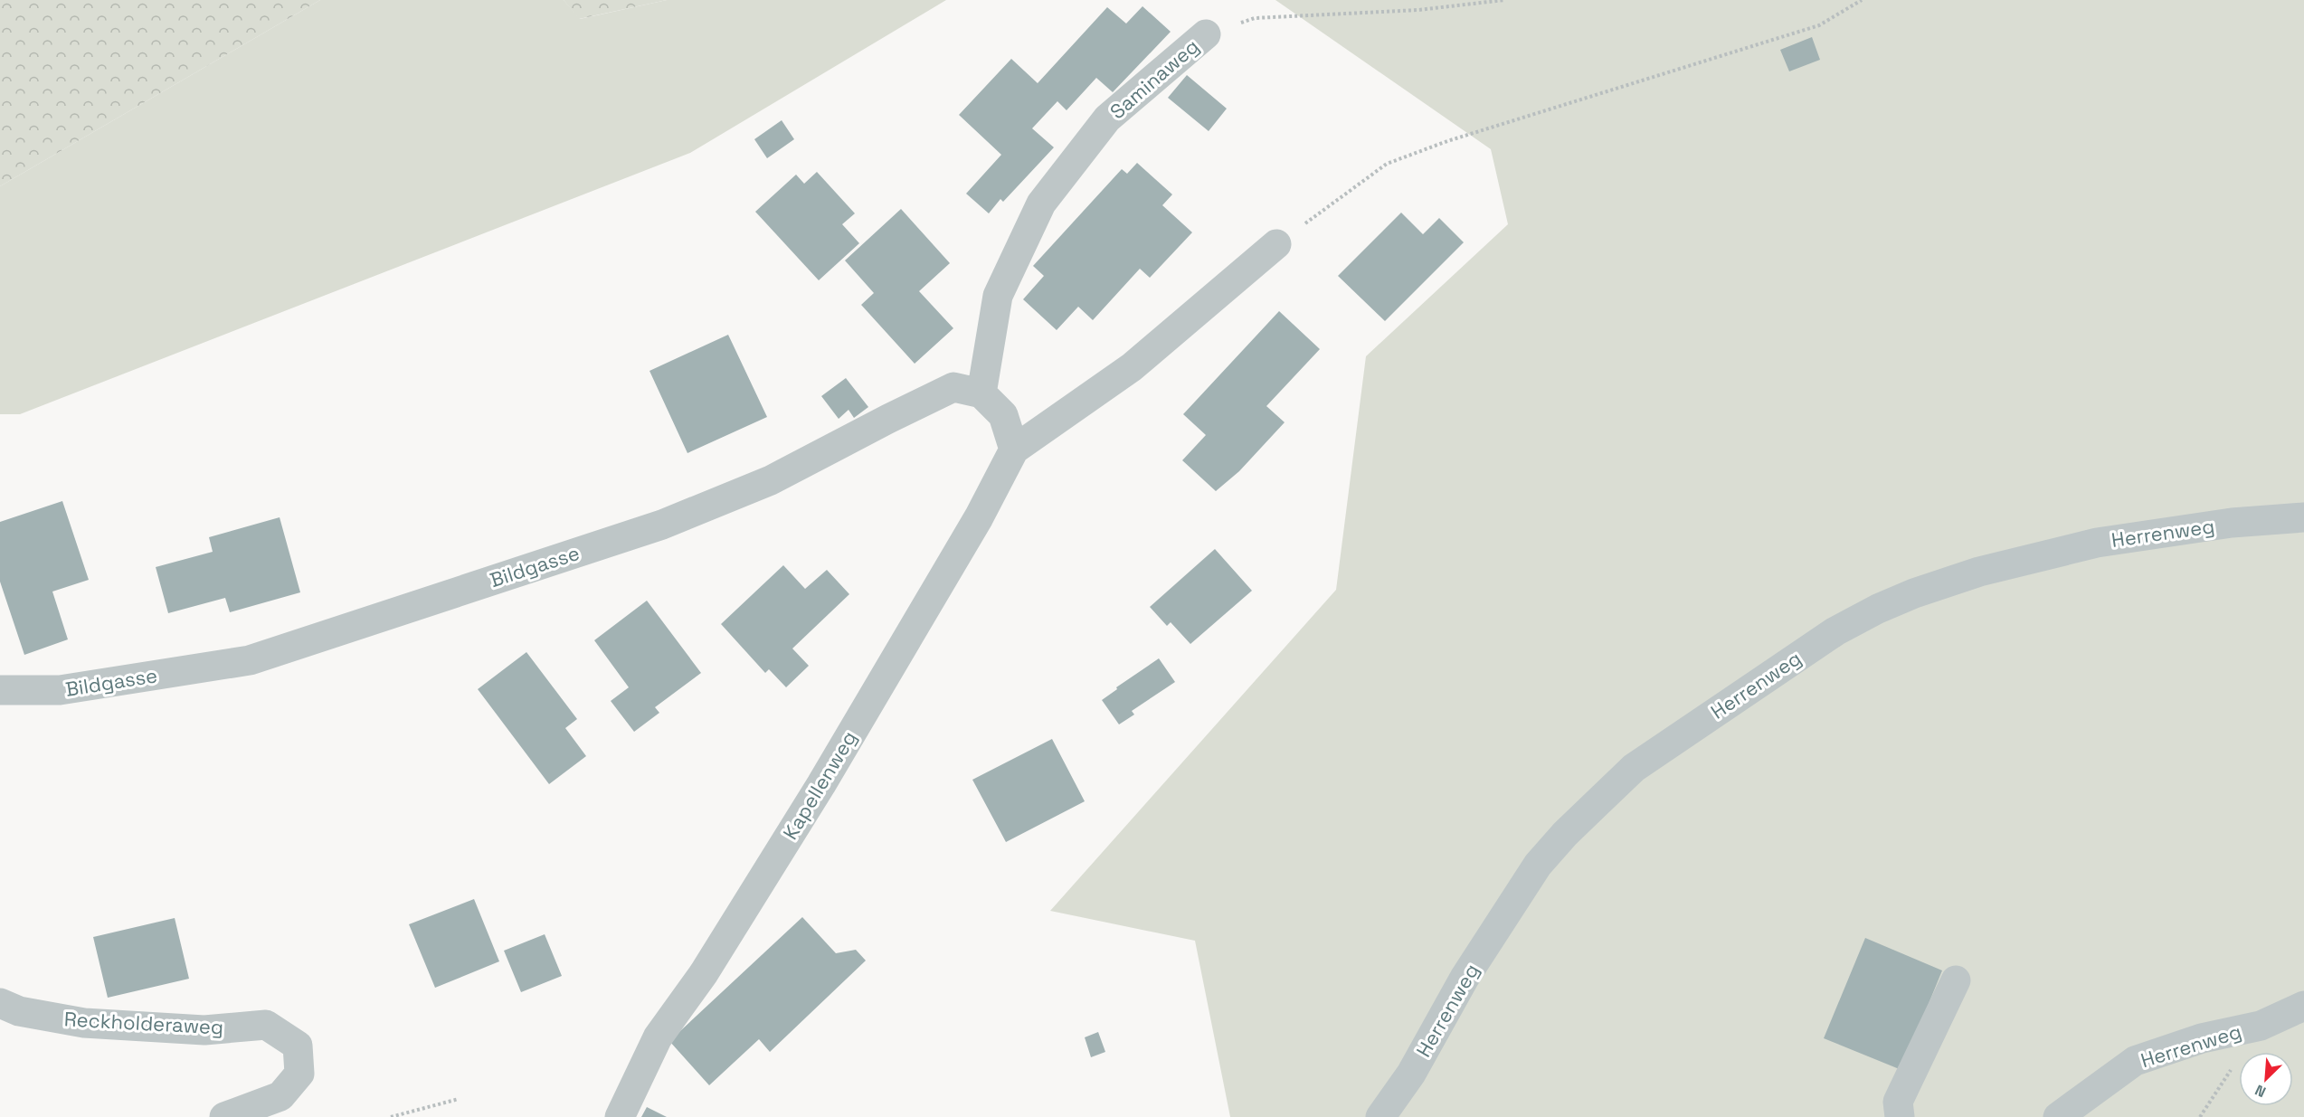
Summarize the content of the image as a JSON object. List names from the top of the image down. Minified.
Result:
{"streets":{"street":["Saminaweg","Herrenweg","Bildgasse","Kapellenweg","Reckholderaweg"]},"crossings":[["Saminaweg","Bildgasse"]],"north":"bottom left"}
